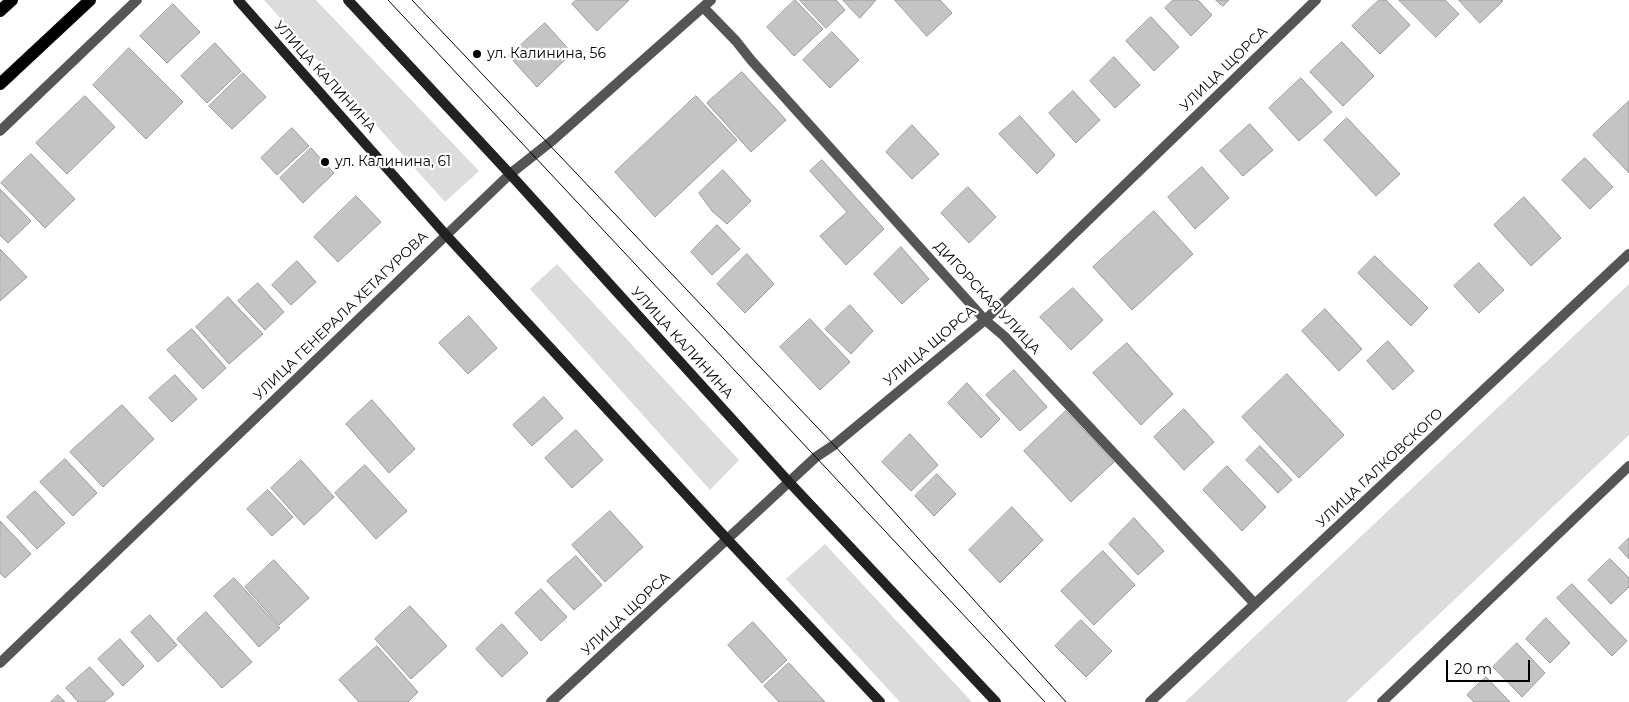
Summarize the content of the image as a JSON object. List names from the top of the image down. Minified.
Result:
{"streets":{"main road":["УЛИЦА КАЛИНИНА"],"street":["УЛИЦА ЩОРСА","ДИГОРСКАЯ УЛИЦА","УЛИЦА ГЕНЕРАЛА ХЕТАГУРОВА","УЛИЦА ГАЛКОВСКОГО"]},"crossings":[["УЛИЦА ЩОРСА","УЛИЦА КАЛИНИНА"],["УЛИЦА ЩОРСА","ДИГОРСКАЯ УЛИЦА"],["УЛИЦА КАЛИНИНА","УЛИЦА ГЕНЕРАЛА ХЕТАГУРОВА"],["ДИГОРСКАЯ УЛИЦА","УЛИЦА ГЕНЕРАЛА ХЕТАГУРОВА"],["ДИГОРСКАЯ УЛИЦА","УЛИЦА ГАЛКОВСКОГО"]],"places":["ул. Калинина, 56","ул. Калинина, 61"],"scale_bar":"20 m"}
